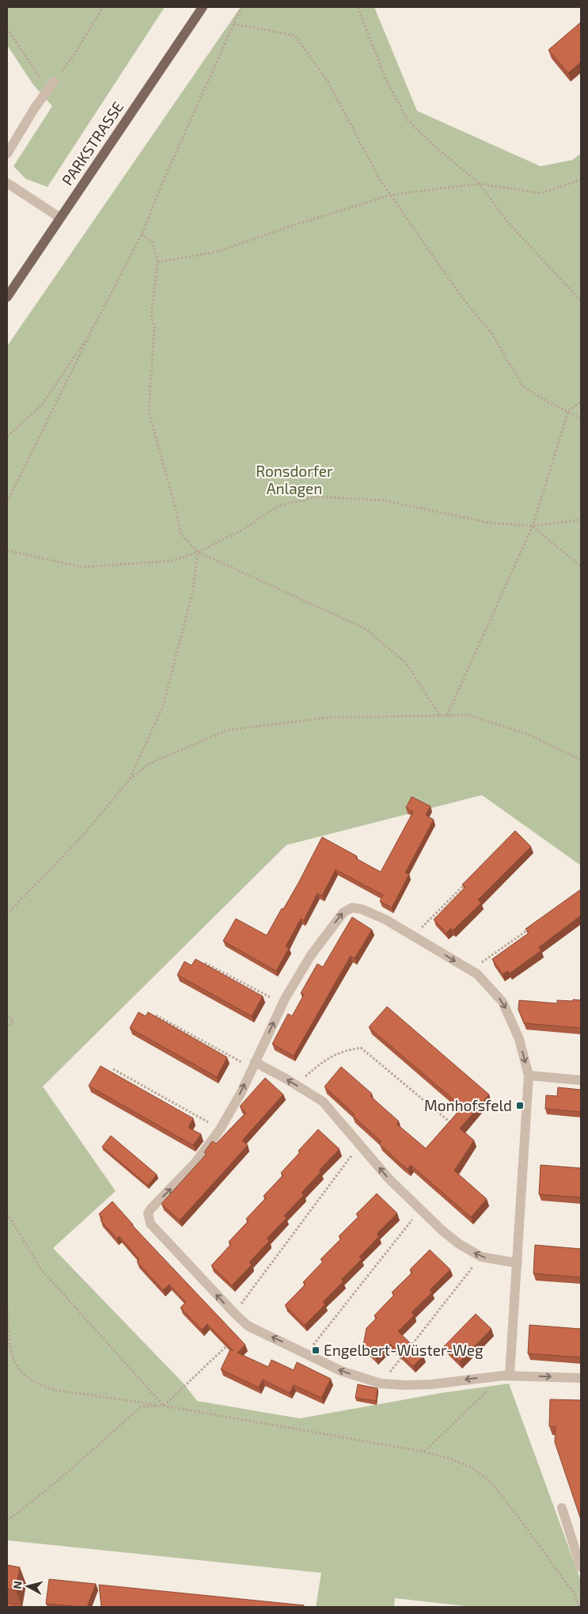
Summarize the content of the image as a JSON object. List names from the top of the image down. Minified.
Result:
{"streets":{"main road":["PARKSTRASSE"]},"parks":["Ronsdorfer Anlagen"],"places":{"transit":["Monhofsfeld","Engelbert-Wüster-Weg"]},"north":"left"}
